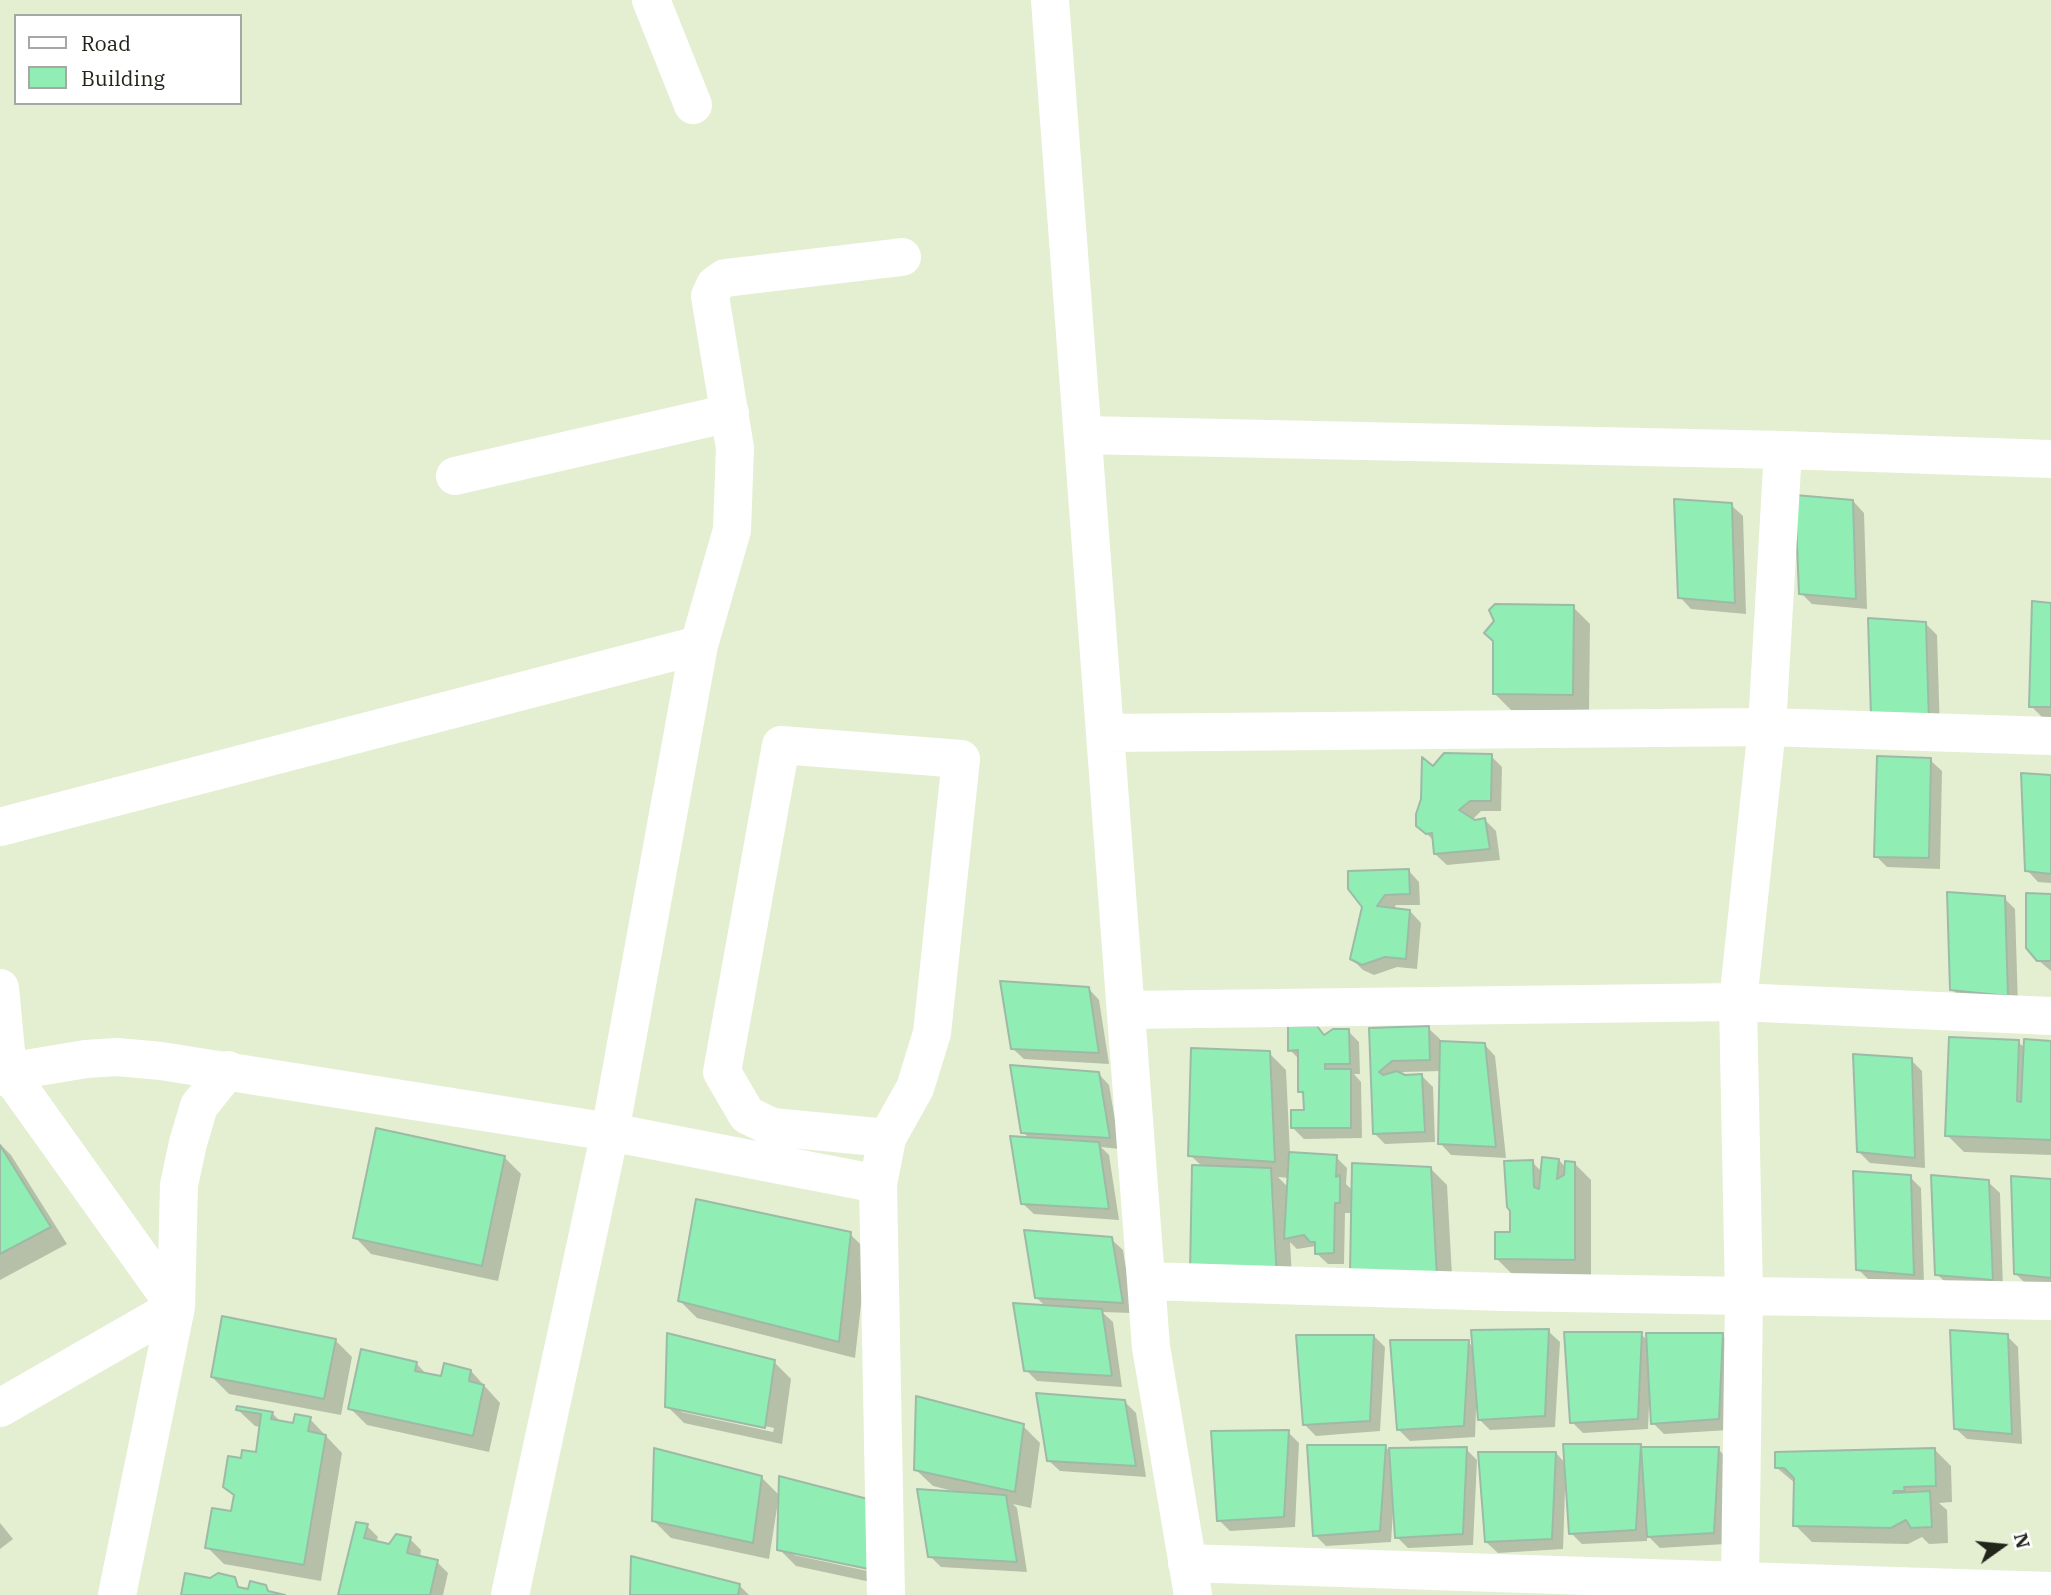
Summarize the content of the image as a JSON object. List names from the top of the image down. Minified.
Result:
{"legend":["Road","Building"],"north":"right"}
